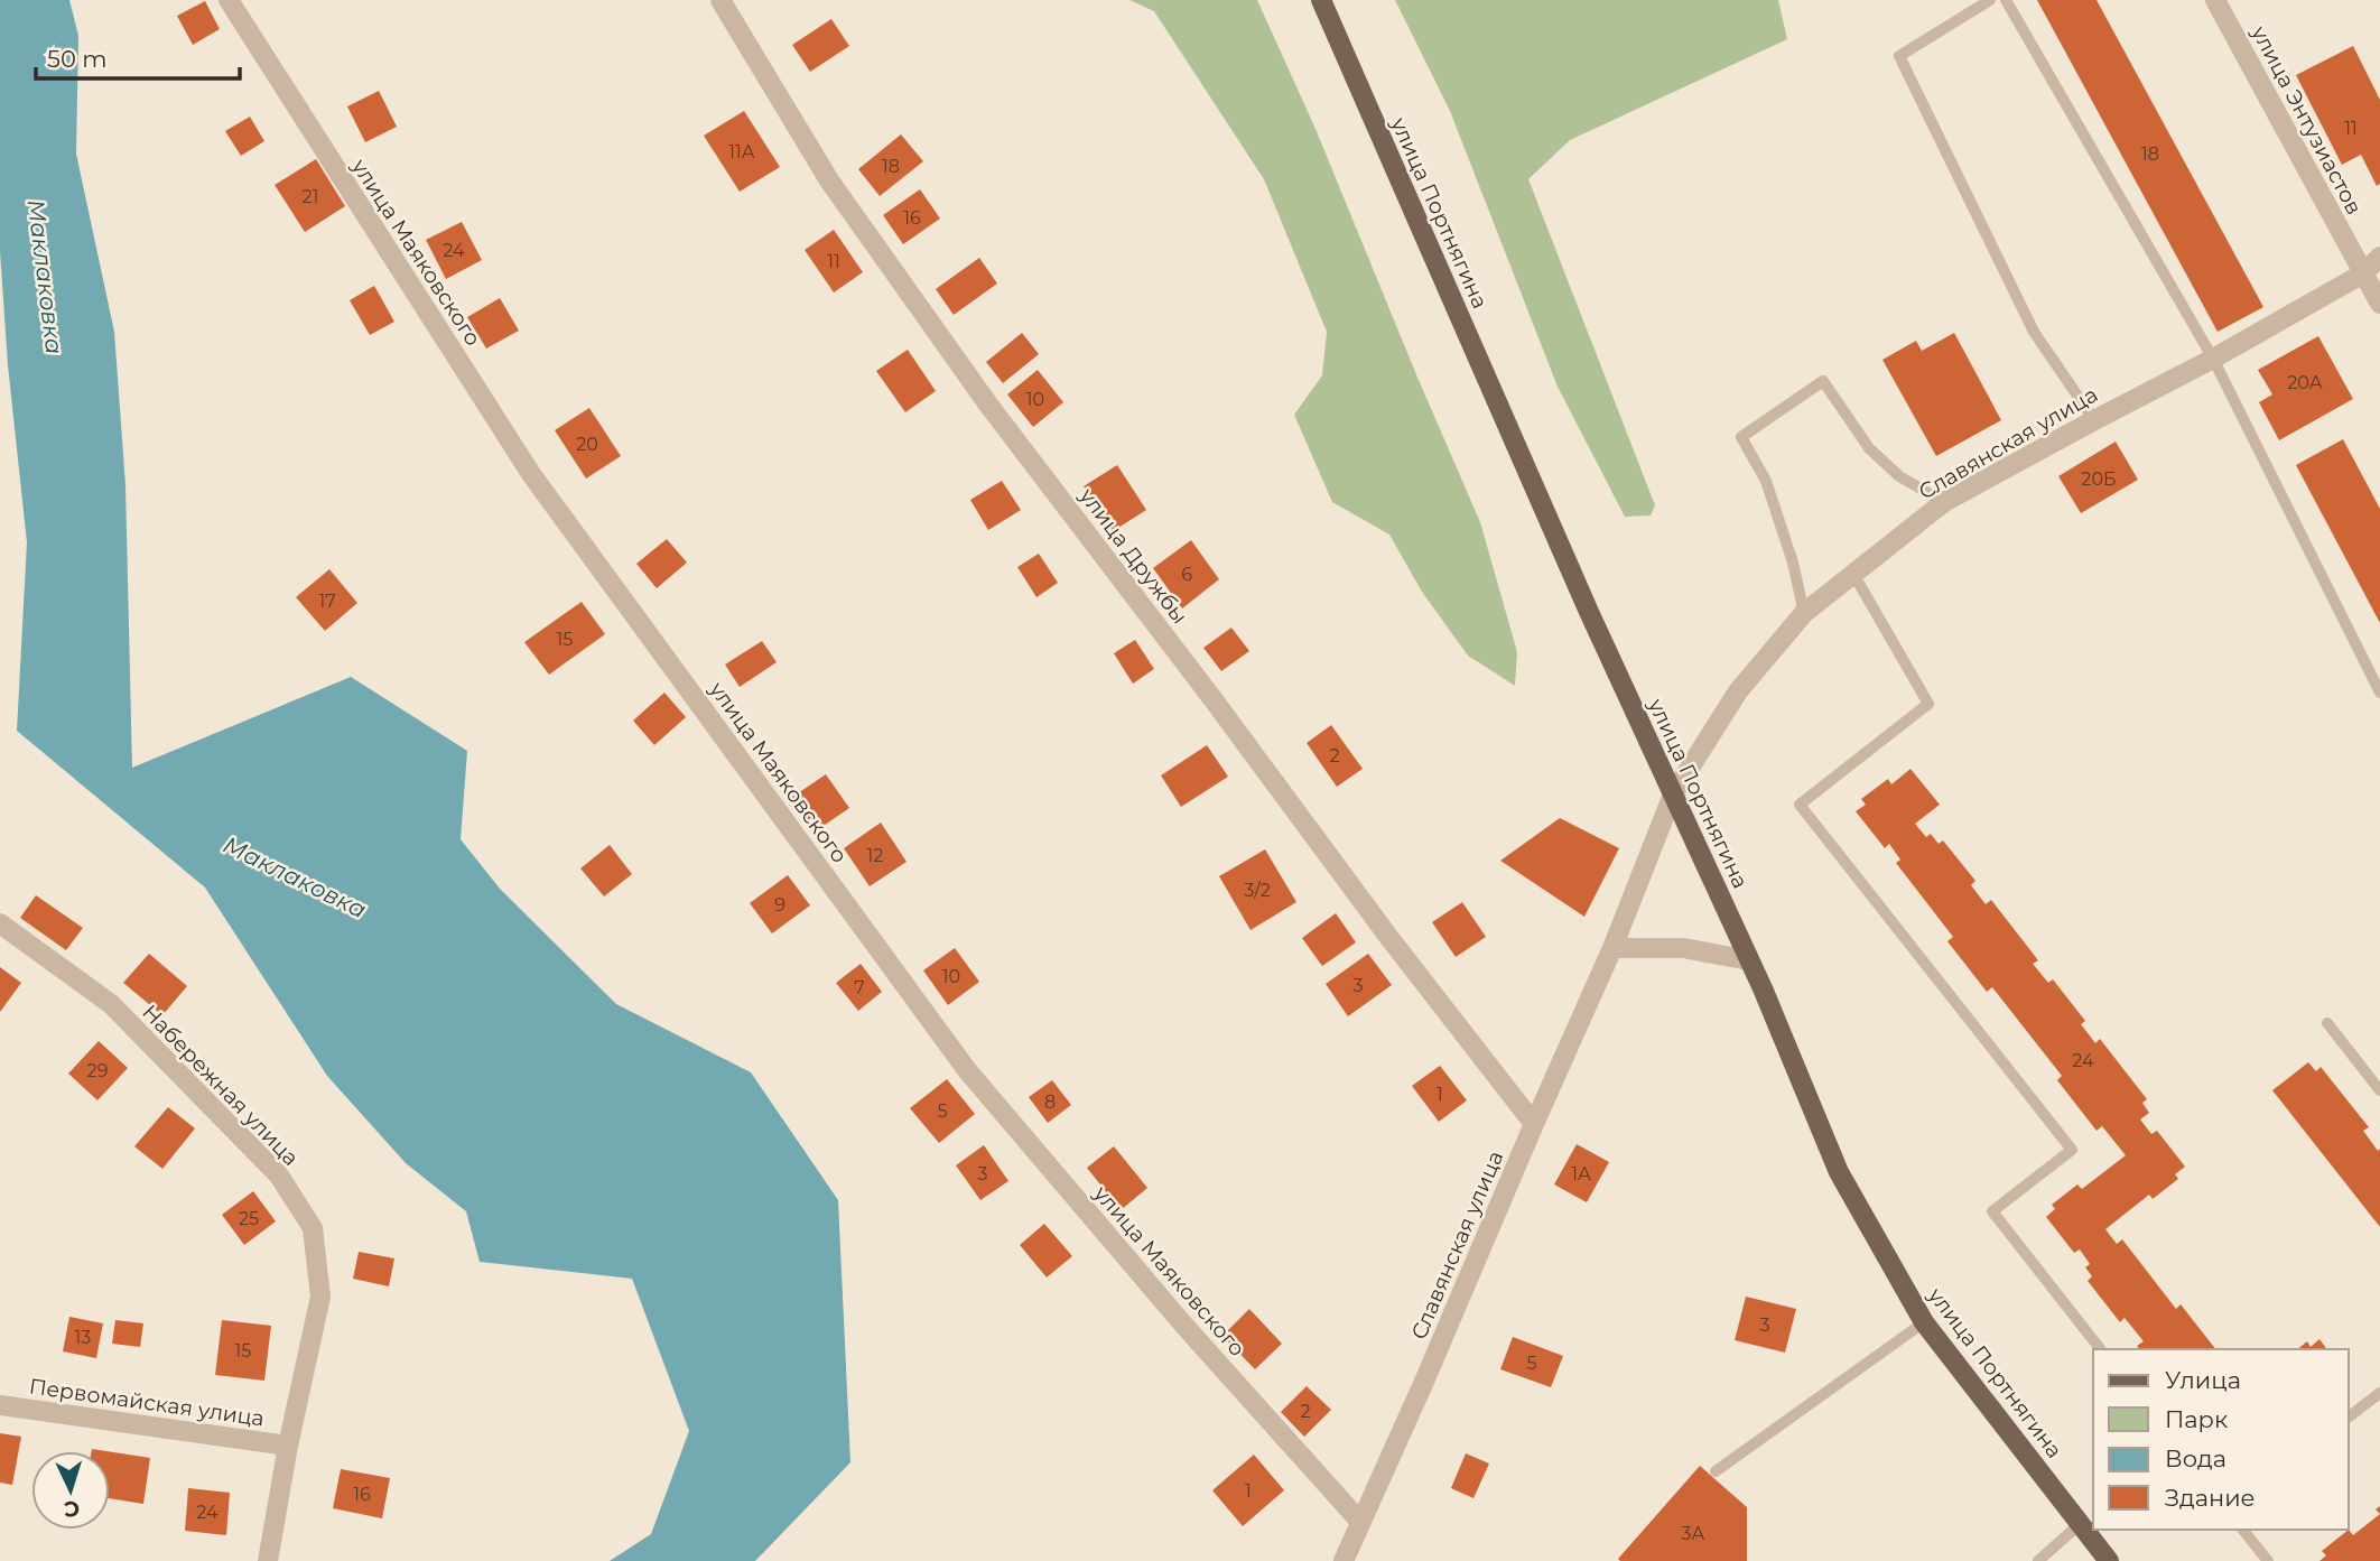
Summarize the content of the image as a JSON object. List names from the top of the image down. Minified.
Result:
{"streets":{"main road":["улица Портнягина"],"street":["улица Энтузиастов","улица Маяковского","Славянская улица","улица Дружбы","Набережная улица","Первомайская улица"]},"crossings":[["улица Энтузиастов","Славянская улица"],["улица Портнягина","Славянская улица"],["улица Маяковского","Славянская улица"],["Славянская улица","улица Дружбы"],["Набережная улица","Первомайская улица"]],"water":["Маклаковка"],"house_numbers":["11","11А","18","18","21","16","24","11","20А","10","20","20Б","6","17","15","2","12","3/2","9","10","3","7","24","29","1","8","5","3","1А","25","3","13","15","5","2","1","16","24","3А"],"legend":["Улица","Парк","Вода","Здание"],"scale_bar":"50 m","north":"bottom"}
